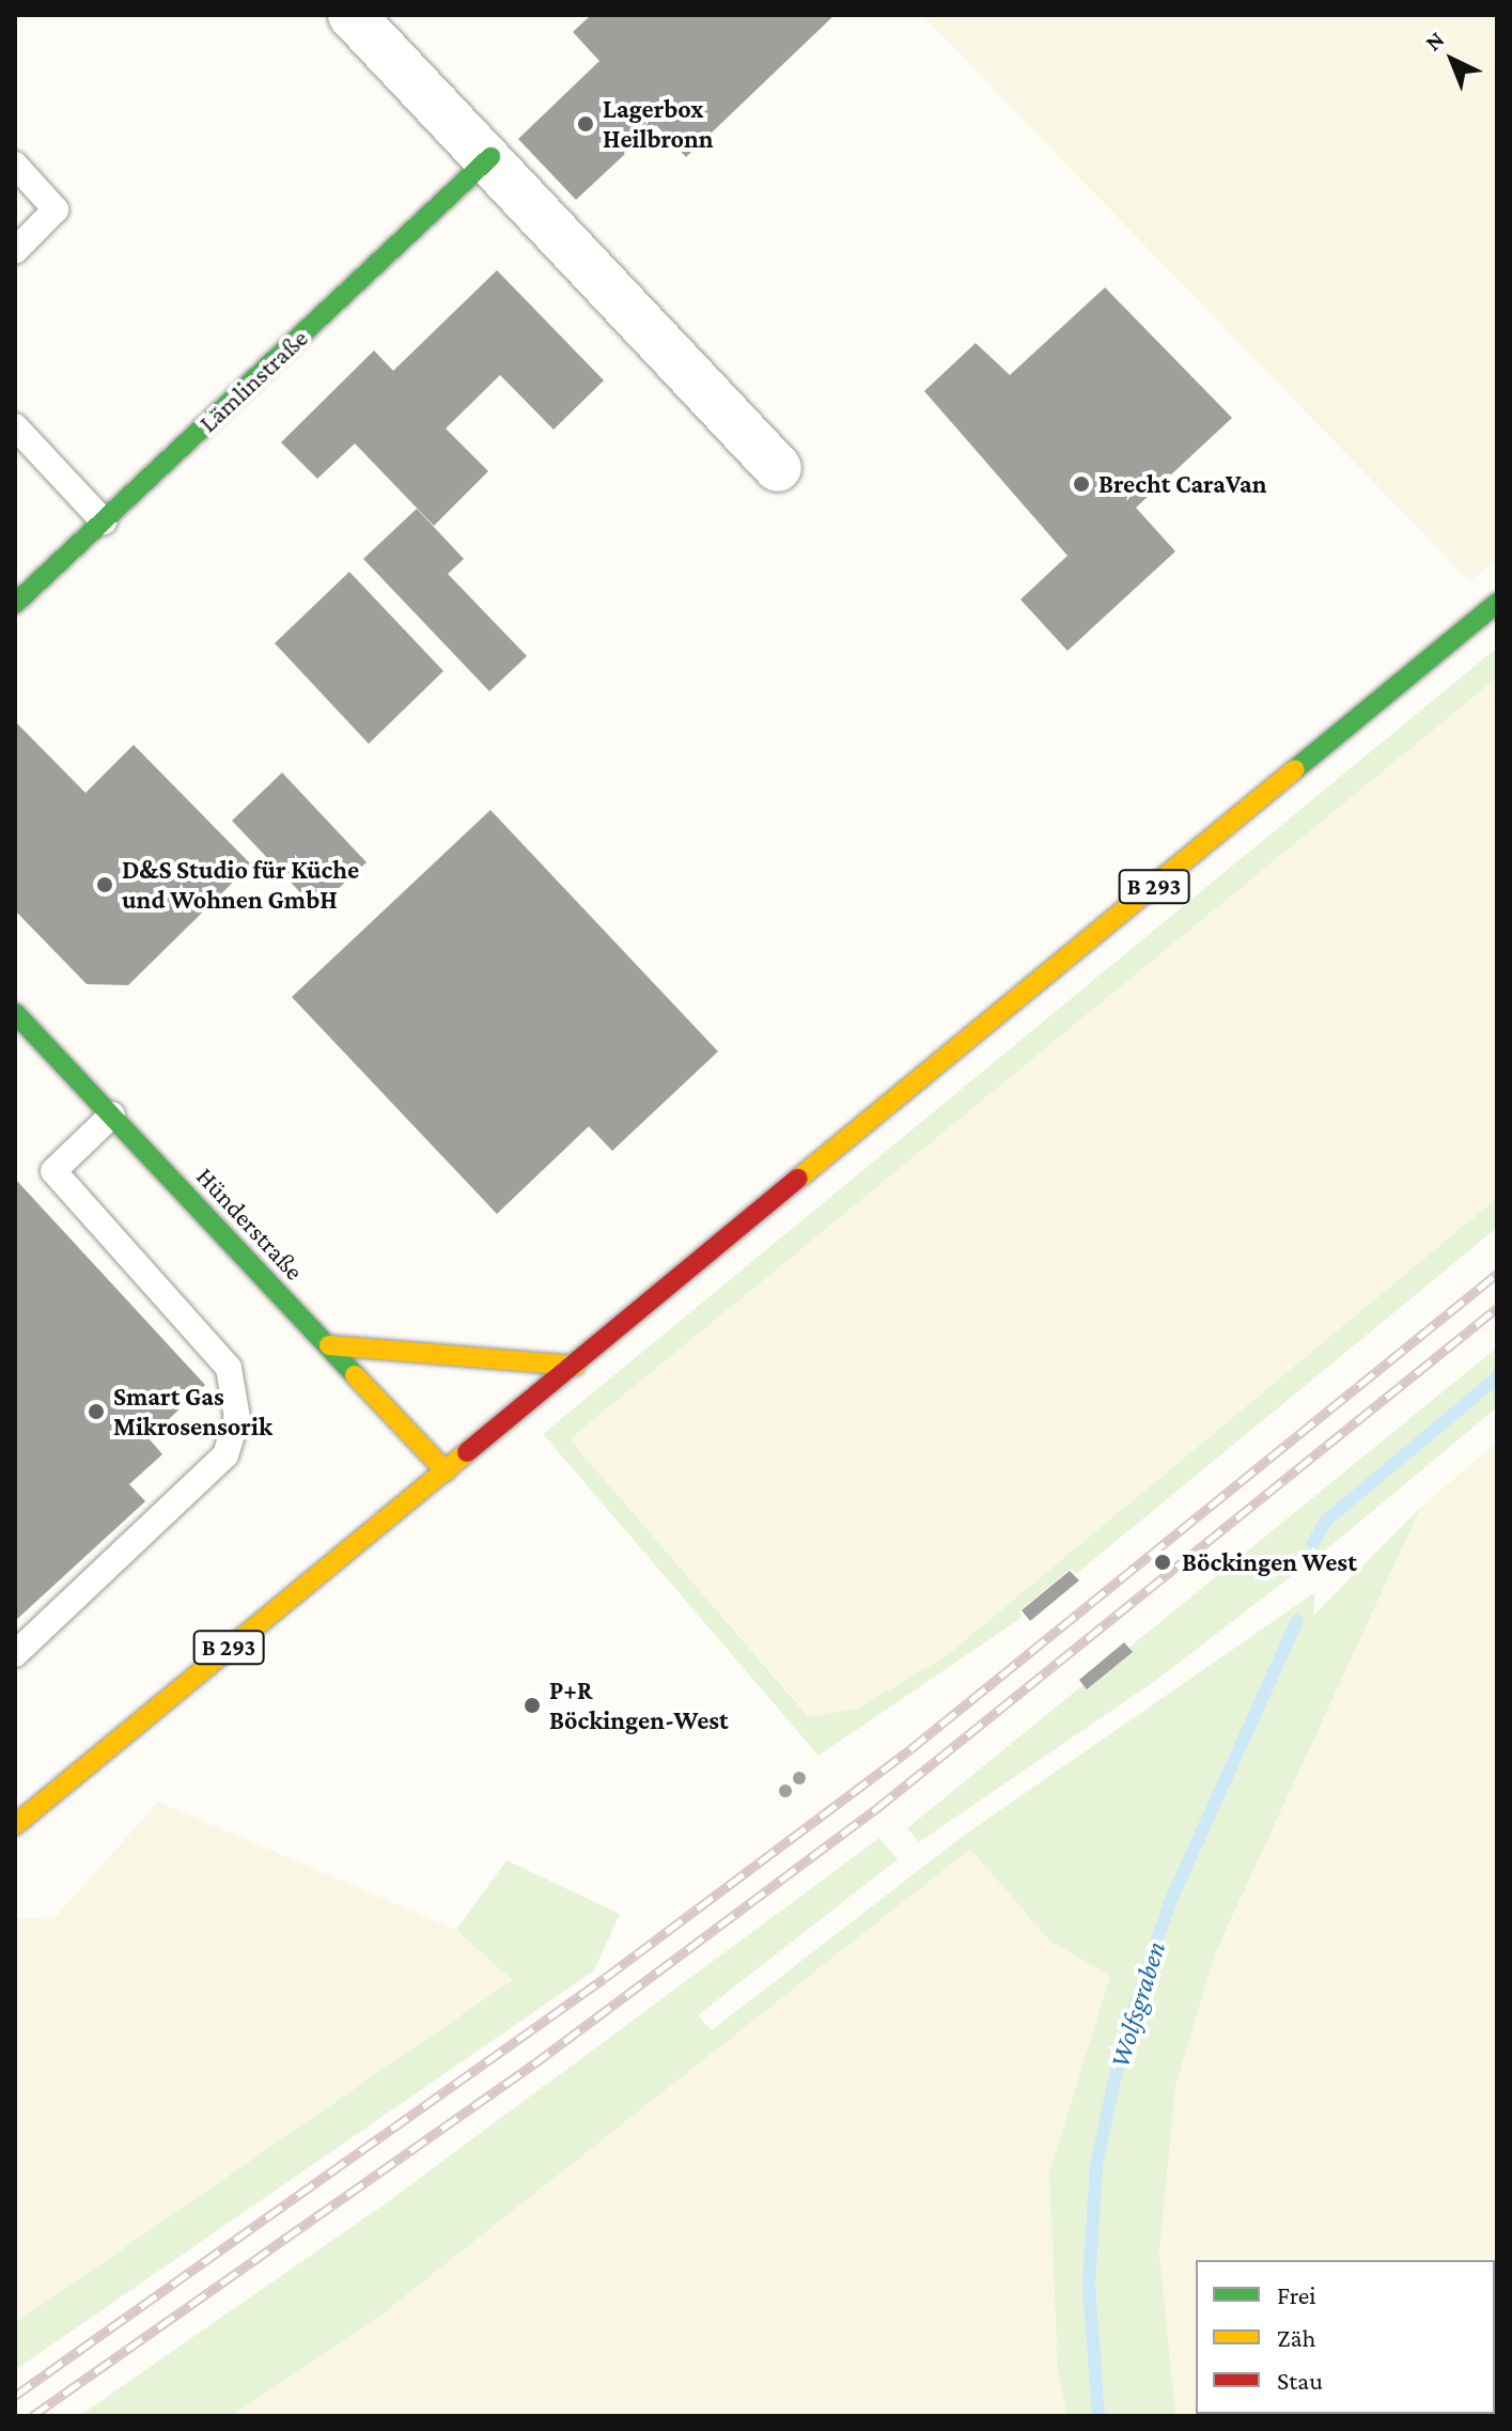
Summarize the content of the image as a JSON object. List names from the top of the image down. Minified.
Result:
{"streets":{"main road":["Lämlinstraße","B 293","Hünderstraße"]},"crossings":[["B 293","Hünderstraße"]],"water":["Wolfsgraben"],"places":["Lagerbox Heilbronn","Brecht CaraVan","D&S Studio für Küche und Wohnen GmbH","Smart Gas Mikrosensorik","Böckingen West","P+R Böckingen-West"],"legend":["Frei","Zäh","Stau"],"north":"top left"}
